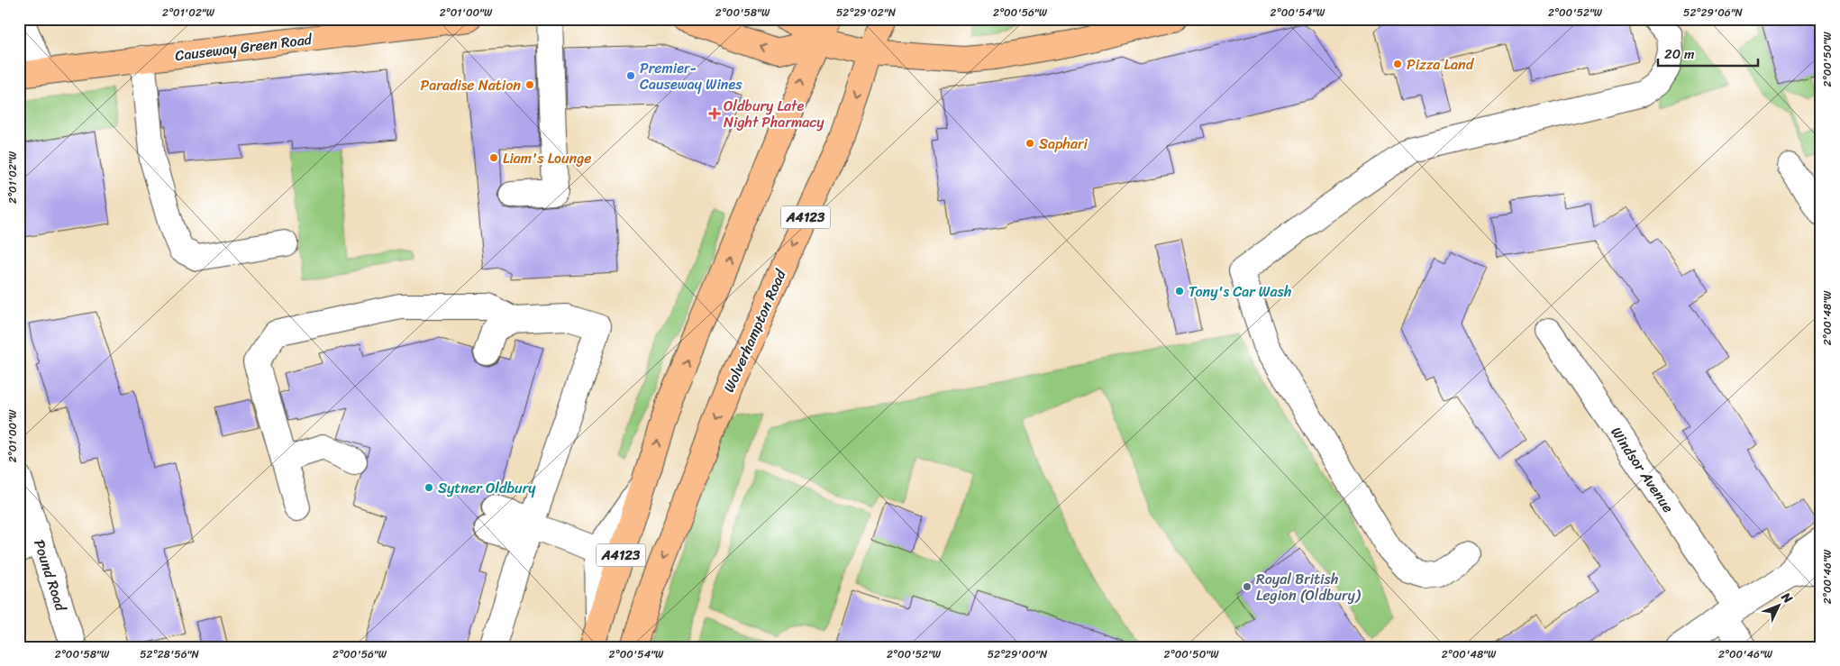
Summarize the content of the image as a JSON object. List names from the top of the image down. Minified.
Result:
{"streets":{"main road":["Causeway Green Road","A4123","Wolverhampton Road"],"street":["Windsor Avenue","Pound Road"]},"places":{"other":["Pizza Land","Premier- Causeway Wines","Paradise Nation","Saphari","Liam's Lounge","Tony's Car Wash","Sytner Oldbury","Royal British Legion (Oldbury)"],"health":["Oldbury Late Night Pharmacy"]},"scale_bar":"20 m","north":"top right","coordinates":["2°01'02\"W","2°01'00\"W","2°00'58\"W","52°29'02\"N","2°00'56\"W","2°00'54\"W","2°00'52\"W","52°29'06\"N","2°00'50\"W","2°00'48\"W","2°00'46\"W","52°28'56\"N","52°29'00\"N"]}
